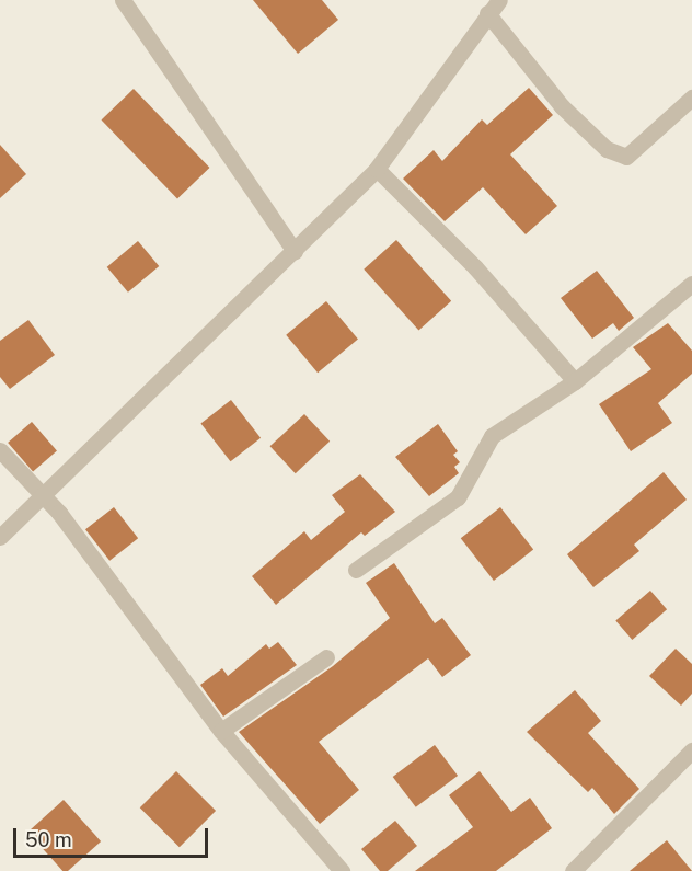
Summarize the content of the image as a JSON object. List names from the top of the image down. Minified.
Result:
{"scale_bar":"50 m"}
